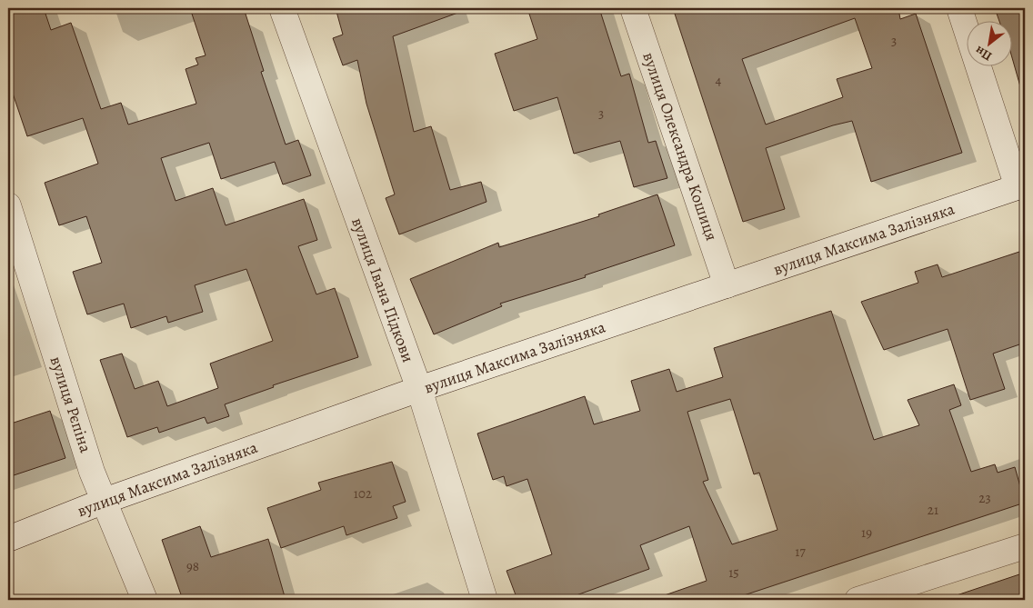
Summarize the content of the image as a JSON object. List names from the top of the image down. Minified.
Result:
{"streets":{"street":["вулиця Олександра Кошиця","вулиця Максима Залізняка","вулиця Івана Підкови","вулиця Рєпіна"]},"crossings":[["вулиця Олександра Кошиця","вулиця Максима Залізняка"],["вулиця Максима Залізняка","вулиця Івана Підкови"],["вулиця Максима Залізняка","вулиця Рєпіна"]],"house_numbers":["3","4","3","102","23","21","19","17","98","15"],"north":"bottom left"}
